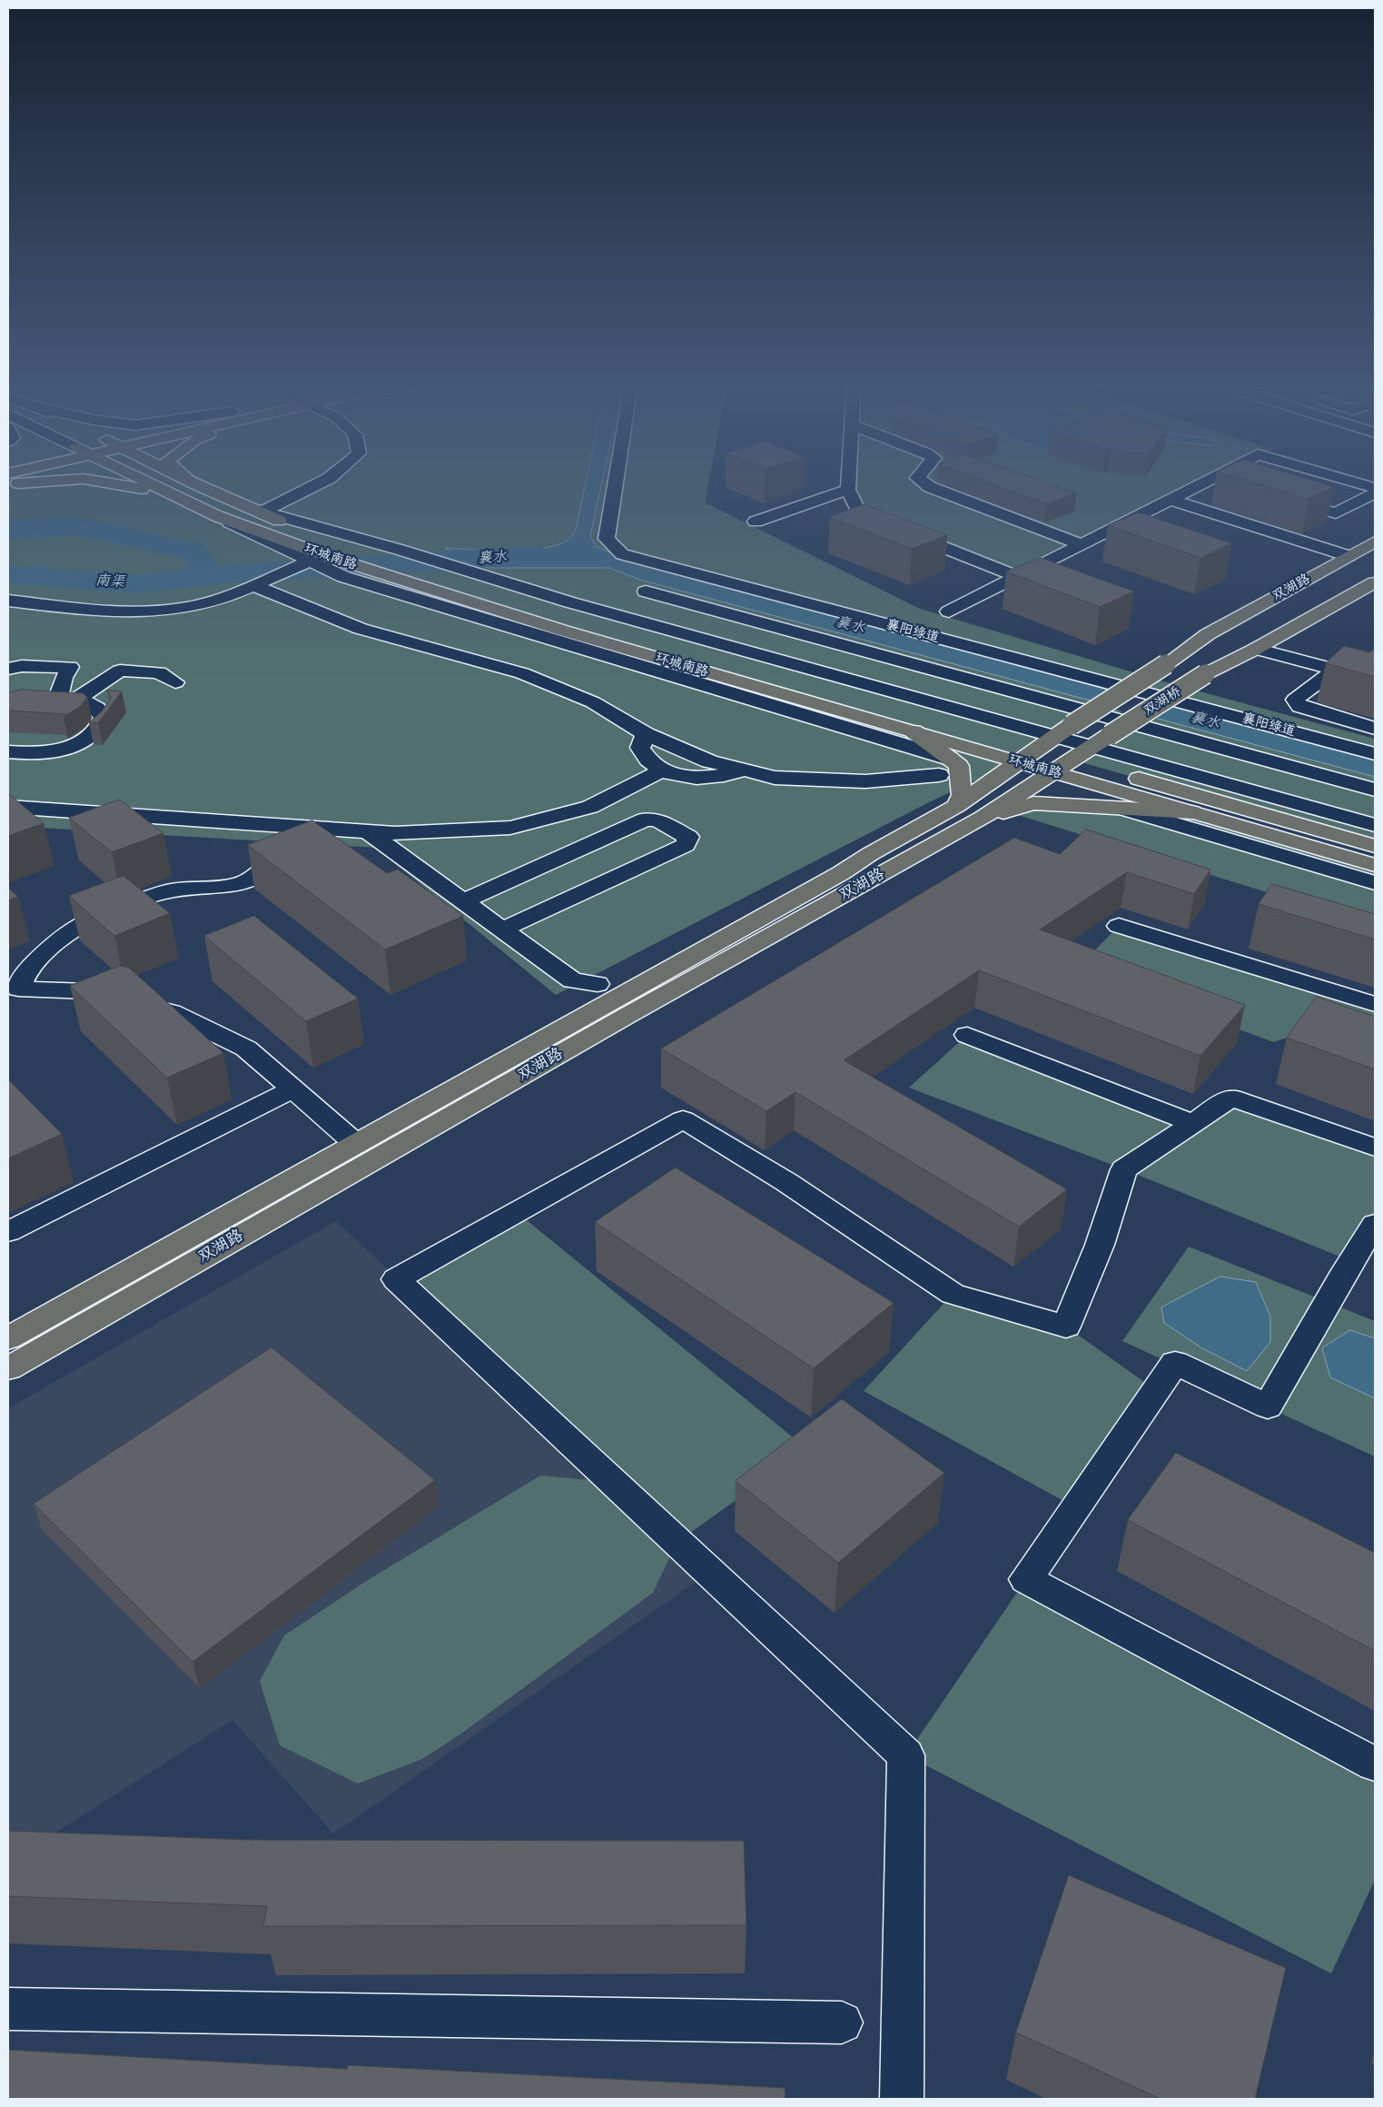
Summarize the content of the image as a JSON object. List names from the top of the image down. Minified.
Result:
{"streets":{"main road":["环城南路","双湖路","双湖桥"],"street":["襄阳绿道"]},"crossings":[["环城南路","双湖路"],["环城南路","双湖桥"],["双湖路","双湖桥"]],"water":["襄水","南渠"]}
